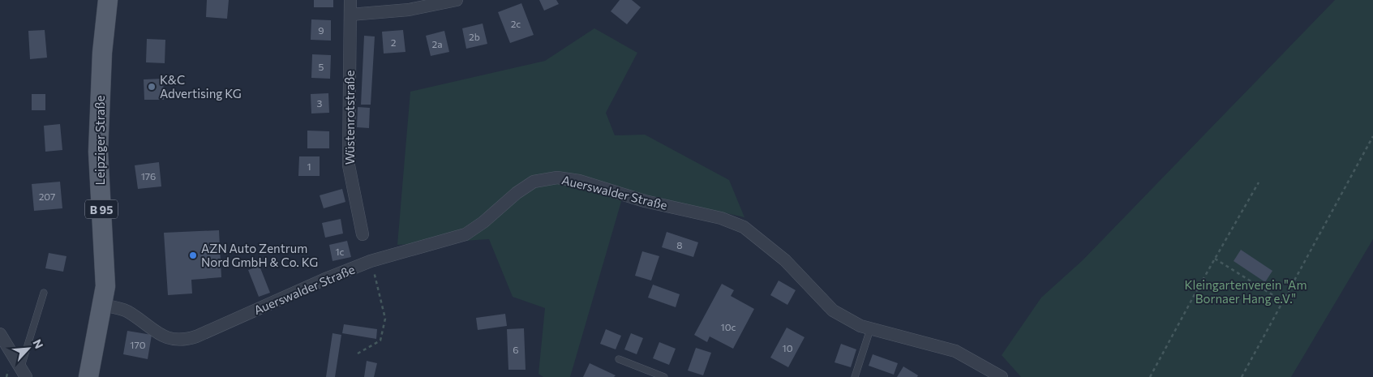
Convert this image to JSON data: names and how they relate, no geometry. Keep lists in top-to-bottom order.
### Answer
{
  "streets": {
    "main road": ["Leipziger Straße", "B 95"],
    "street": ["Wüstenrotstraße", "Auerswalder Straße"]
  },
  "crossings": [
    ["Leipziger Straße", "Auerswalder Straße"]
  ],
  "parks": ["Kleingartenverein \"Am Bornaer Hang e.V.\""],
  "places": ["K&C Advertising KG", "AZN Auto Zentrum Nord GmbH & Co. KG"],
  "house_numbers": [
    "2c",
    "9",
    "2b",
    "2",
    "2a",
    "5",
    "3",
    "1",
    "176",
    "207",
    "8",
    "1c",
    "10c",
    "170",
    "10",
    "6"
  ],
  "north": "top right"
}
